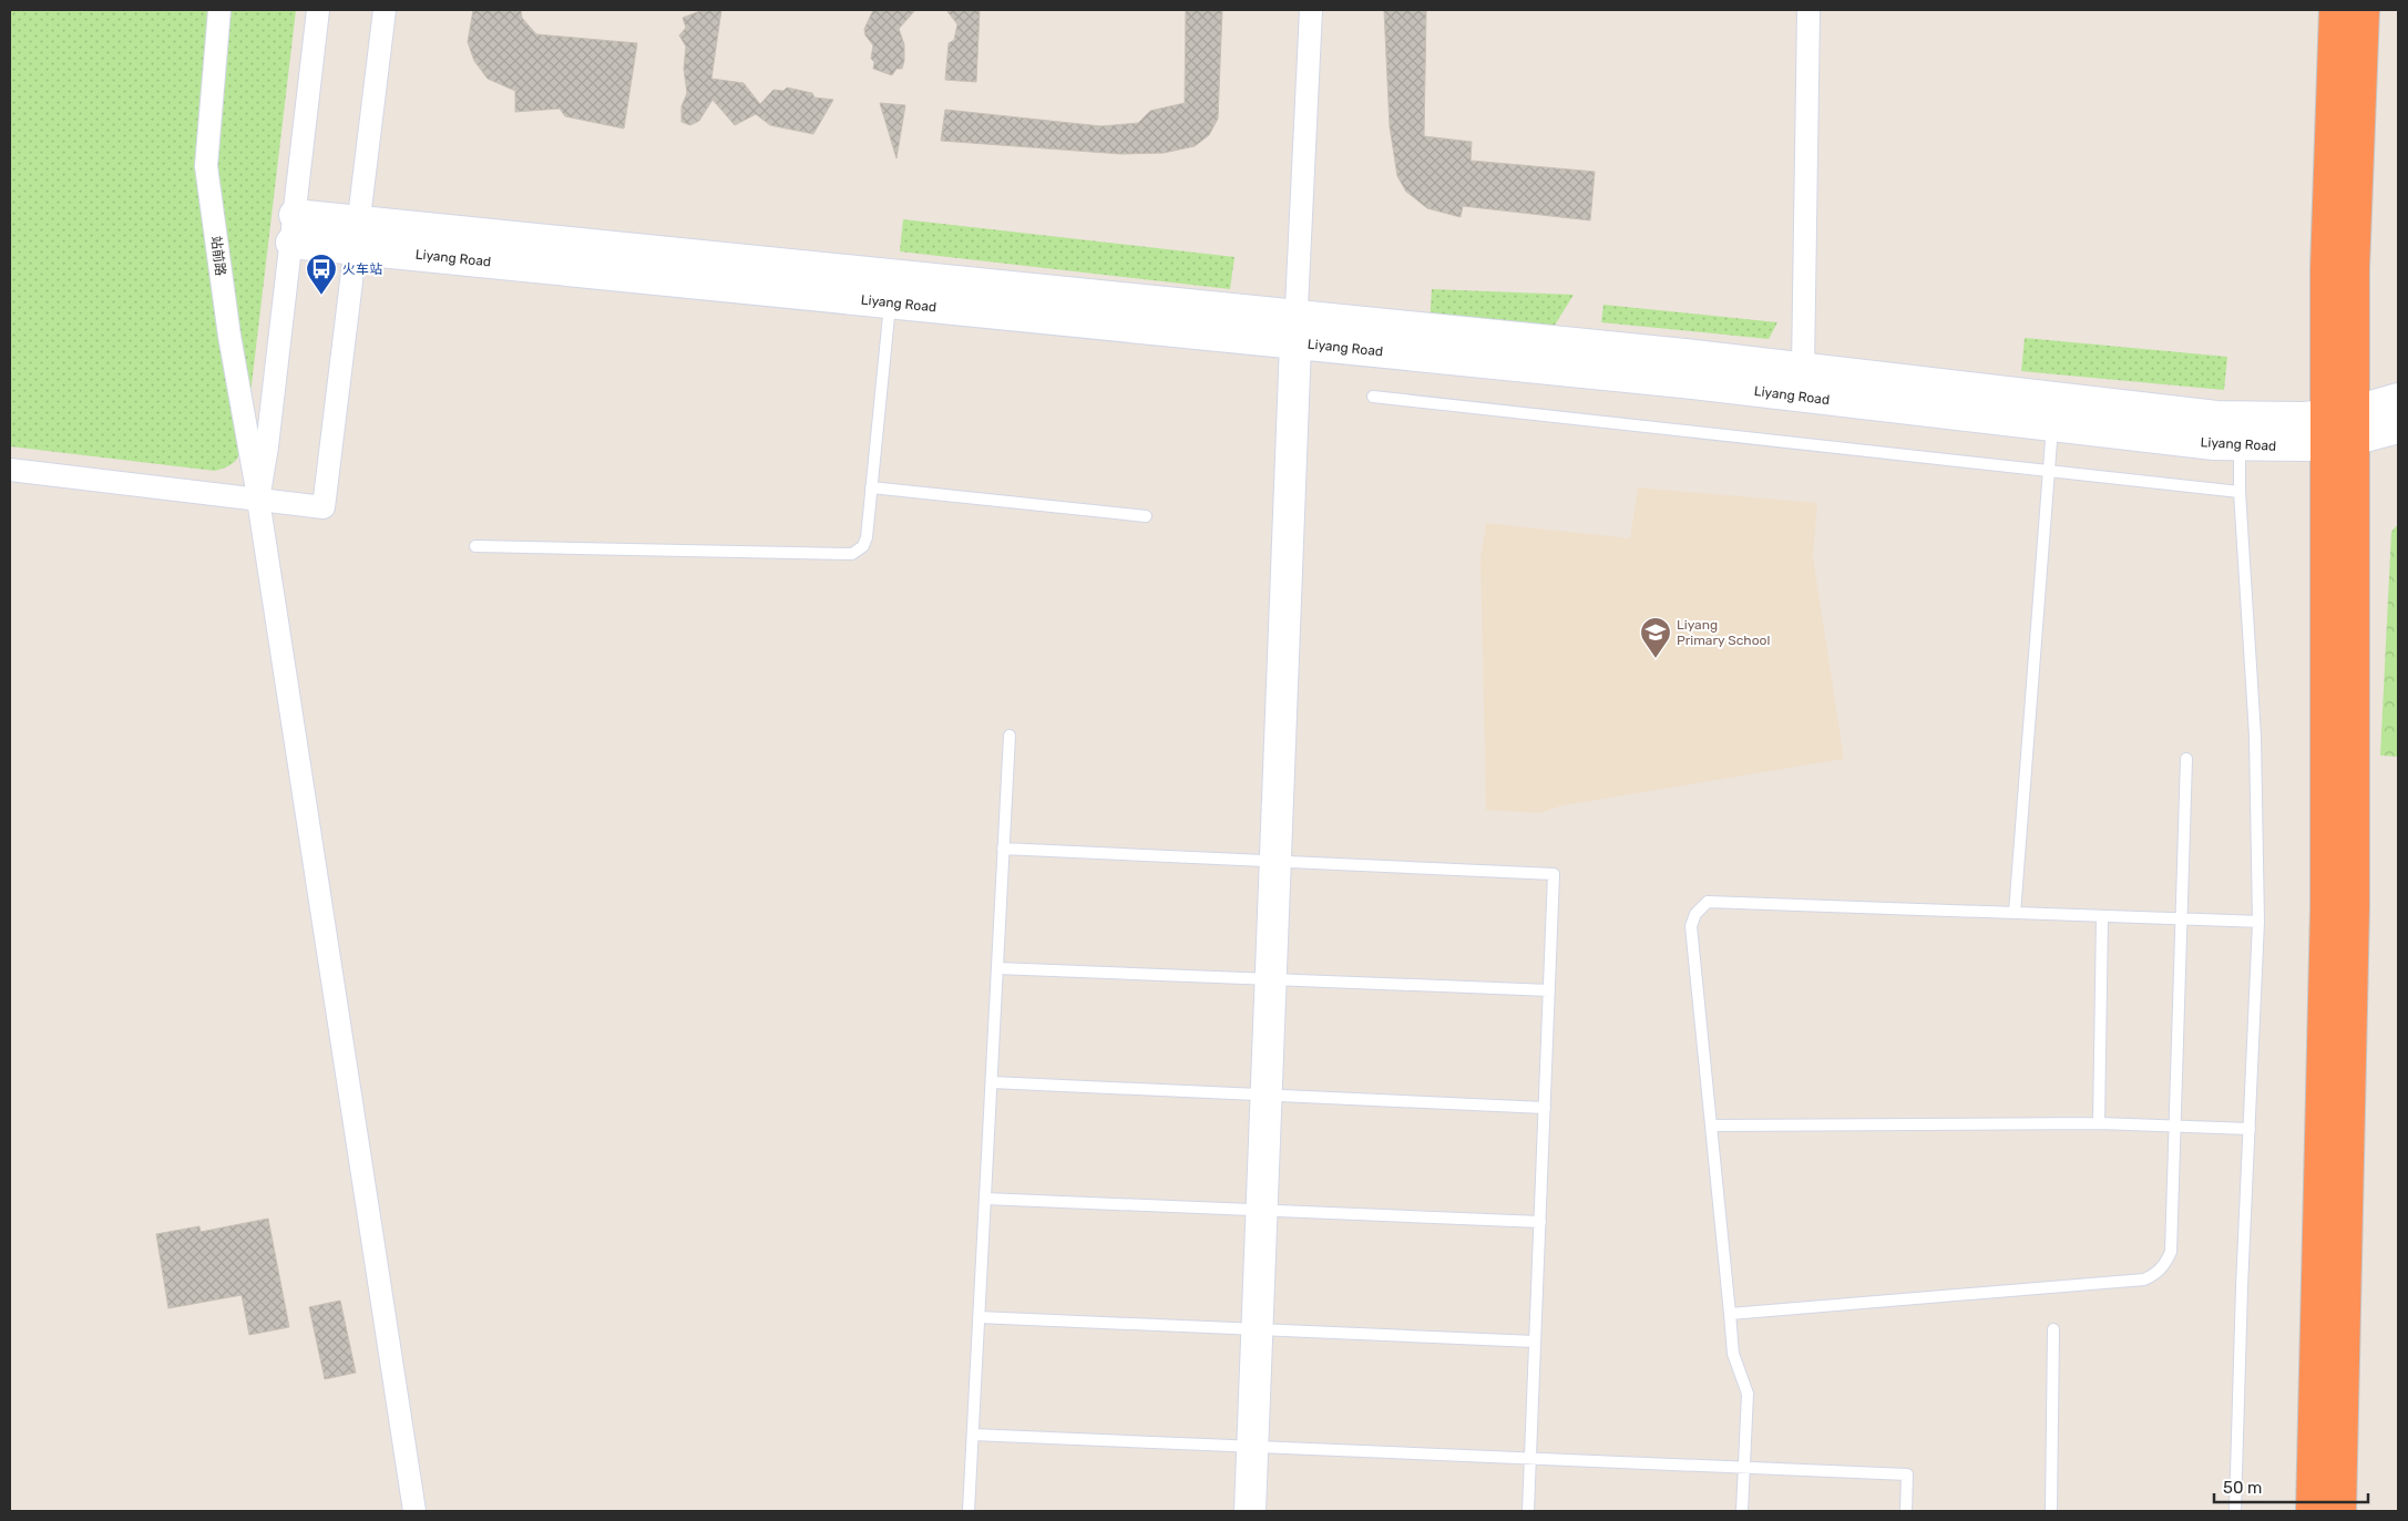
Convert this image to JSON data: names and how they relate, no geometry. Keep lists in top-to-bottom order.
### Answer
{
  "streets": {
    "main road": ["Liyang Road"],
    "street": ["站前路"]
  },
  "places": {
    "bus stop": ["火车站"],
    "school or university": ["Liyang Primary School"]
  },
  "scale_bar": "50 m"
}
